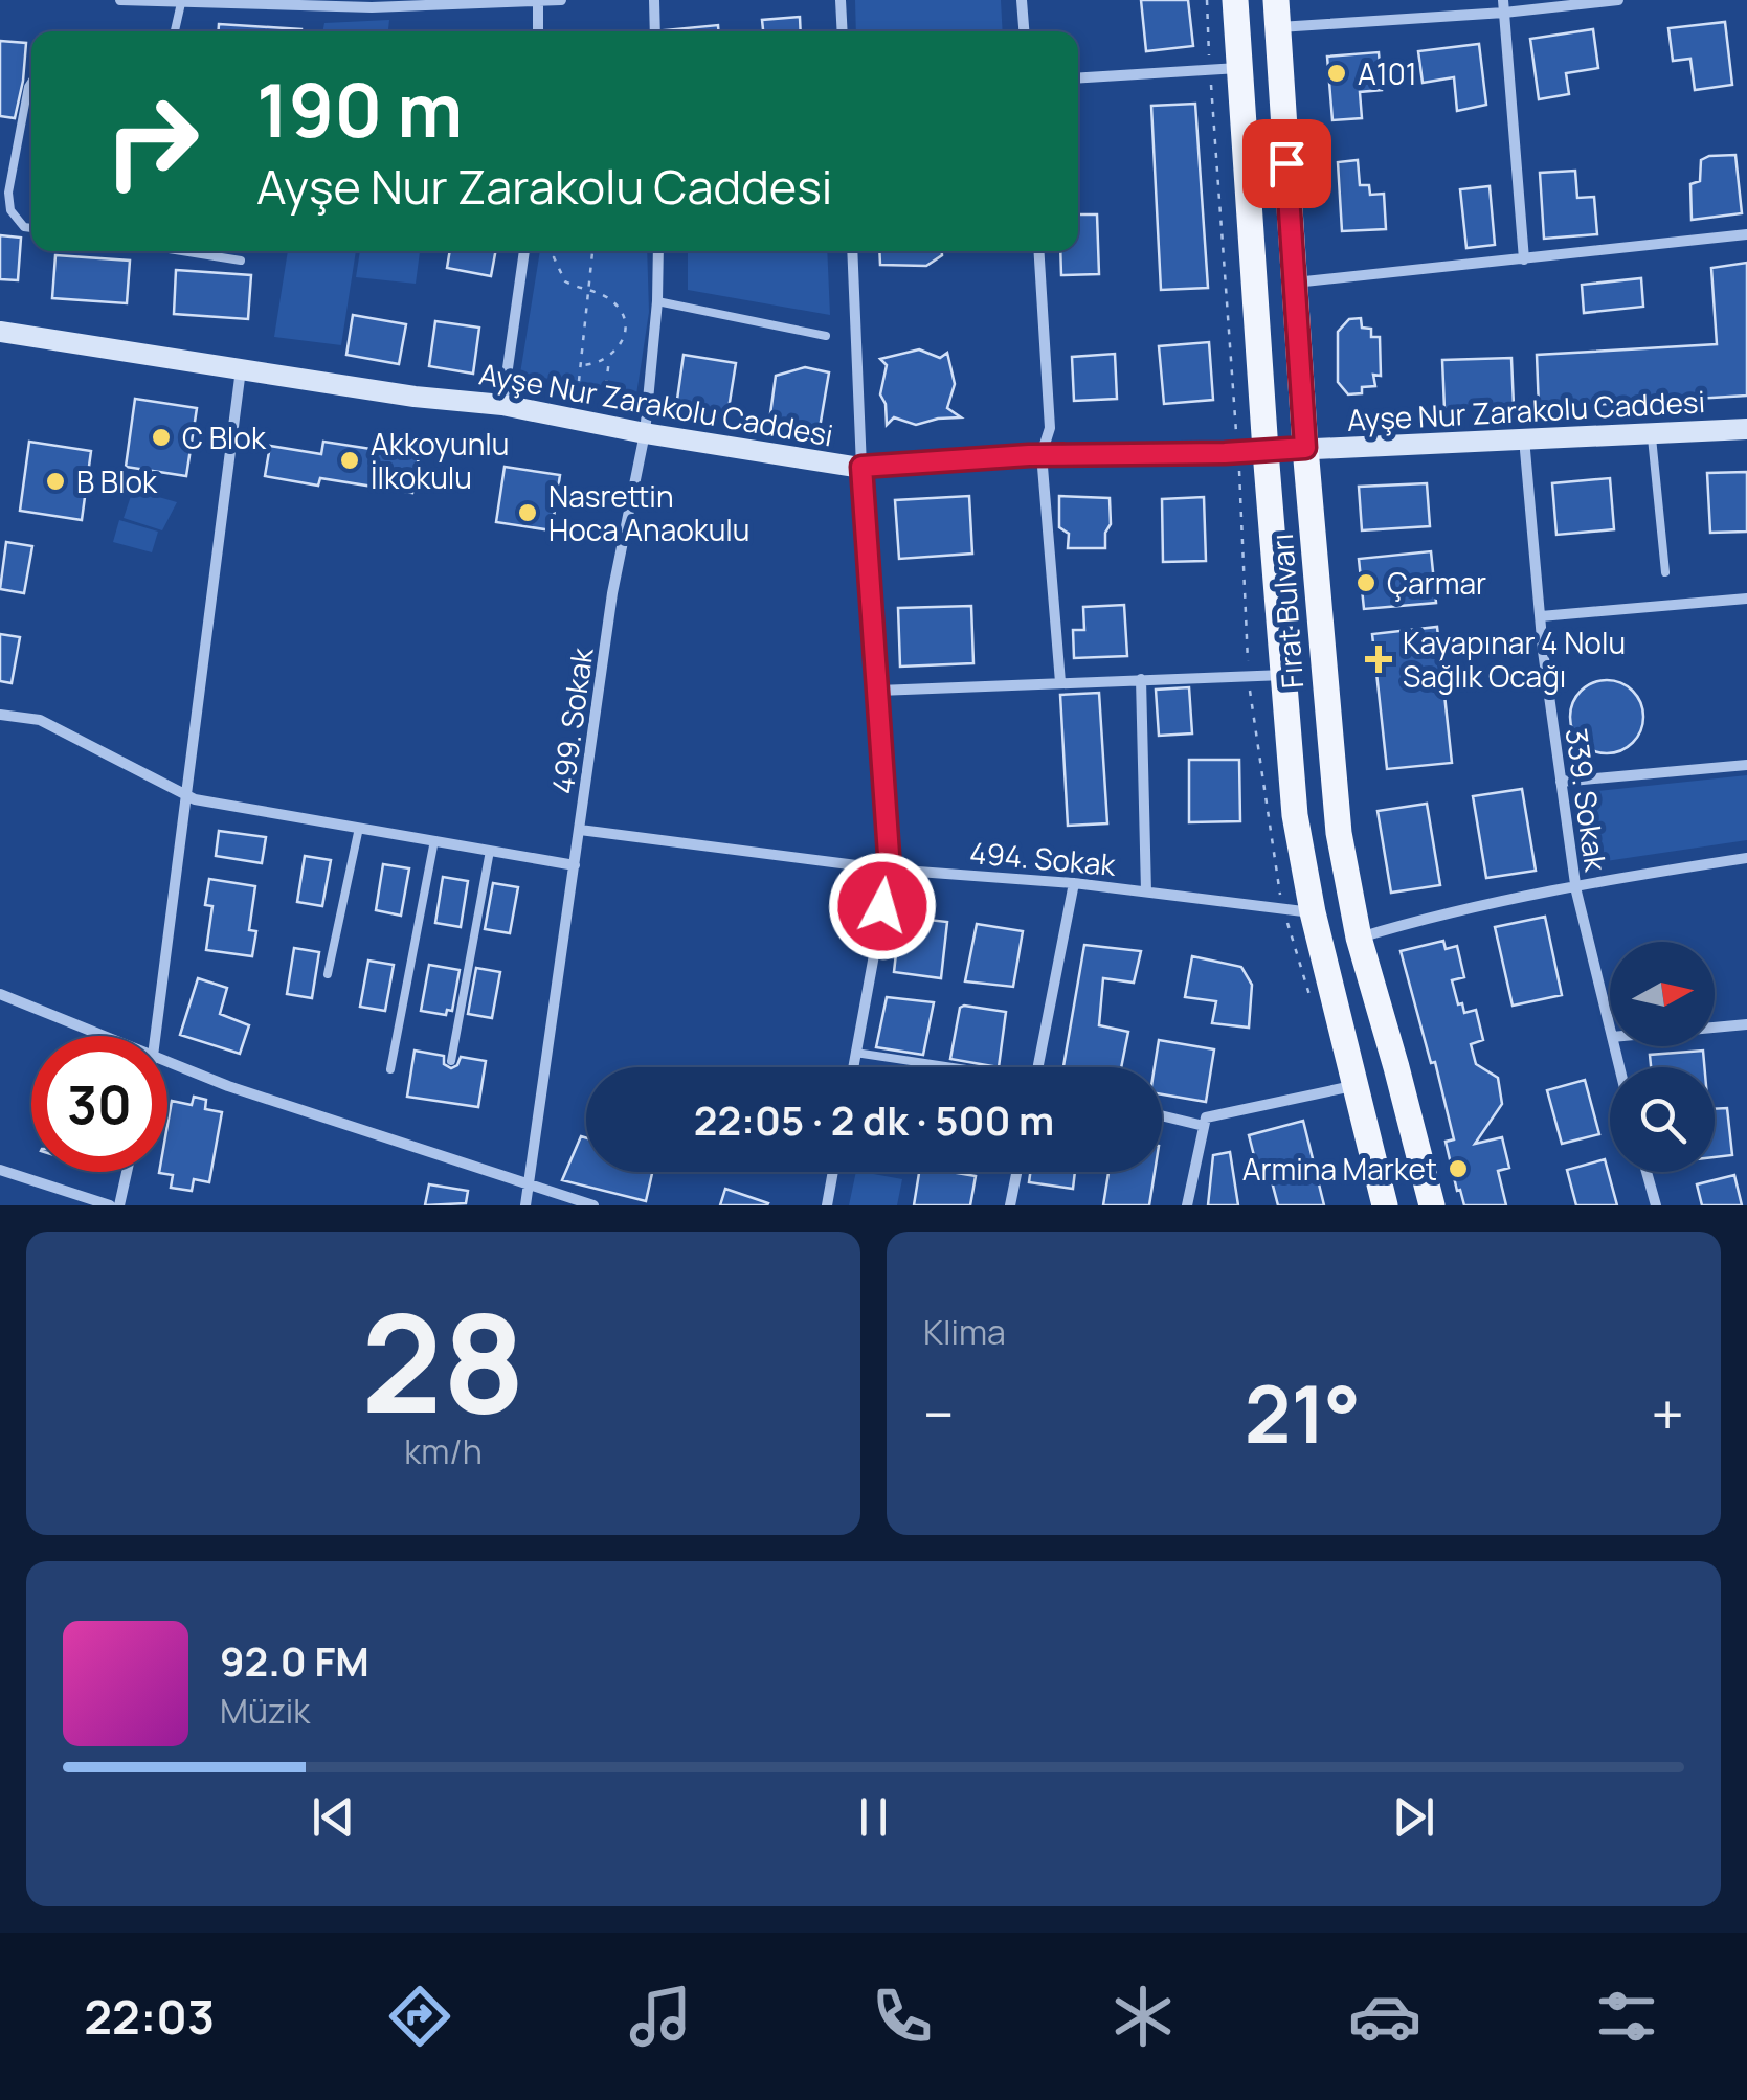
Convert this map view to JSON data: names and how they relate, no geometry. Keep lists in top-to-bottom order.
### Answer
{
  "streets": {
    "main road": ["Fırat Bulvarı"],
    "street": [
      "Ayşe Nur Zarakolu Caddesi",
      "499. Sokak",
      "339. Sokak",
      "494. Sokak"
    ]
  },
  "crossings": [
    ["Ayşe Nur Zarakolu Caddesi", "Fırat Bulvarı"],
    ["Ayşe Nur Zarakolu Caddesi", "499. Sokak"],
    ["Ayşe Nur Zarakolu Caddesi", "339. Sokak"],
    ["Fırat Bulvarı", "494. Sokak"],
    ["499. Sokak", "494. Sokak"]
  ],
  "places": {
    "other": [
      "A101",
      "C Blok",
      "Akkoyunlu İlkokulu",
      "B Blok",
      "Nasrettin Hoca Anaokulu",
      "Çarmar",
      "Armina Market"
    ],
    "health": ["Kayapınar 4 Nolu Sağlık Ocağı"]
  },
  "north": "right",
  "page": {
    "turn": ["190 m", "Ayşe Nur Zarakolu Caddesi"],
    "limit": "30",
    "trip": "22:05 · 2 dk · 500 m",
    "tile": [
      ["28", "km/h"],
      "Klima"
    ],
    "heat": ["−", "21°", "+"],
    "song": ["92.0 FM", "Müzik"],
    "tabs": "22:03"
  }
}
